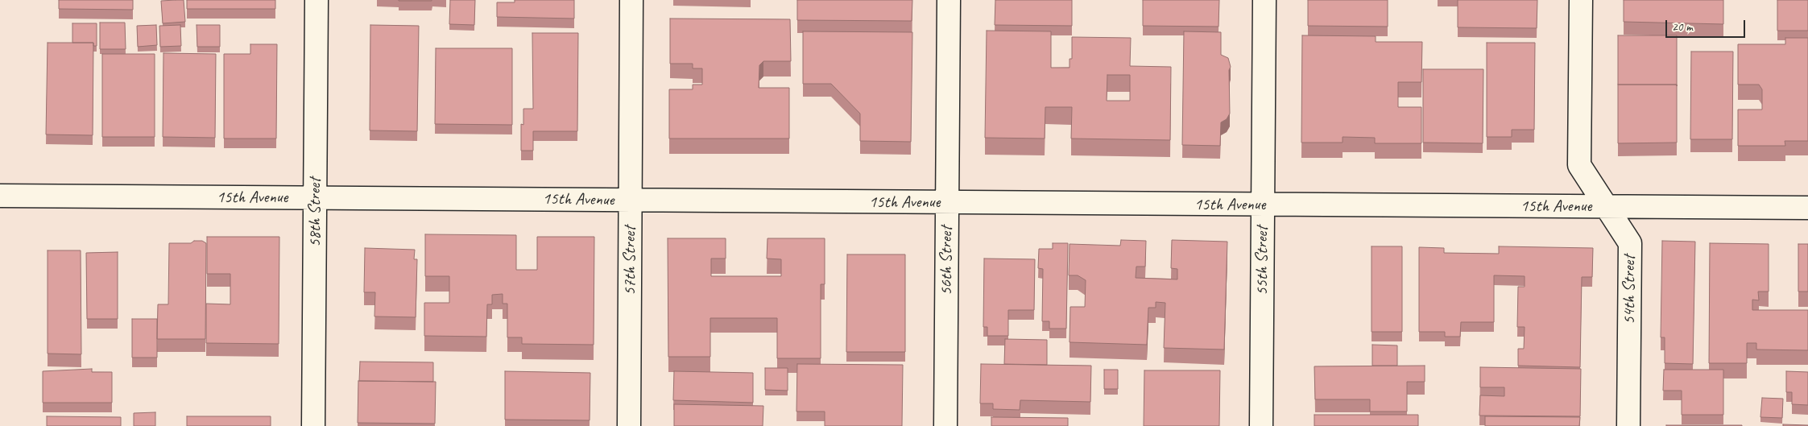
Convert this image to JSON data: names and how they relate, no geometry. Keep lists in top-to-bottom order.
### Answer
{
  "streets": {
    "street": [
      "15th Avenue",
      "58th Street",
      "57th Street",
      "56th Street",
      "55th Street",
      "54th Street"
    ]
  },
  "crossings": [
    ["15th Avenue", "58th Street"],
    ["15th Avenue", "57th Street"],
    ["15th Avenue", "56th Street"],
    ["15th Avenue", "55th Street"],
    ["15th Avenue", "54th Street"]
  ],
  "scale_bar": "20 m"
}
